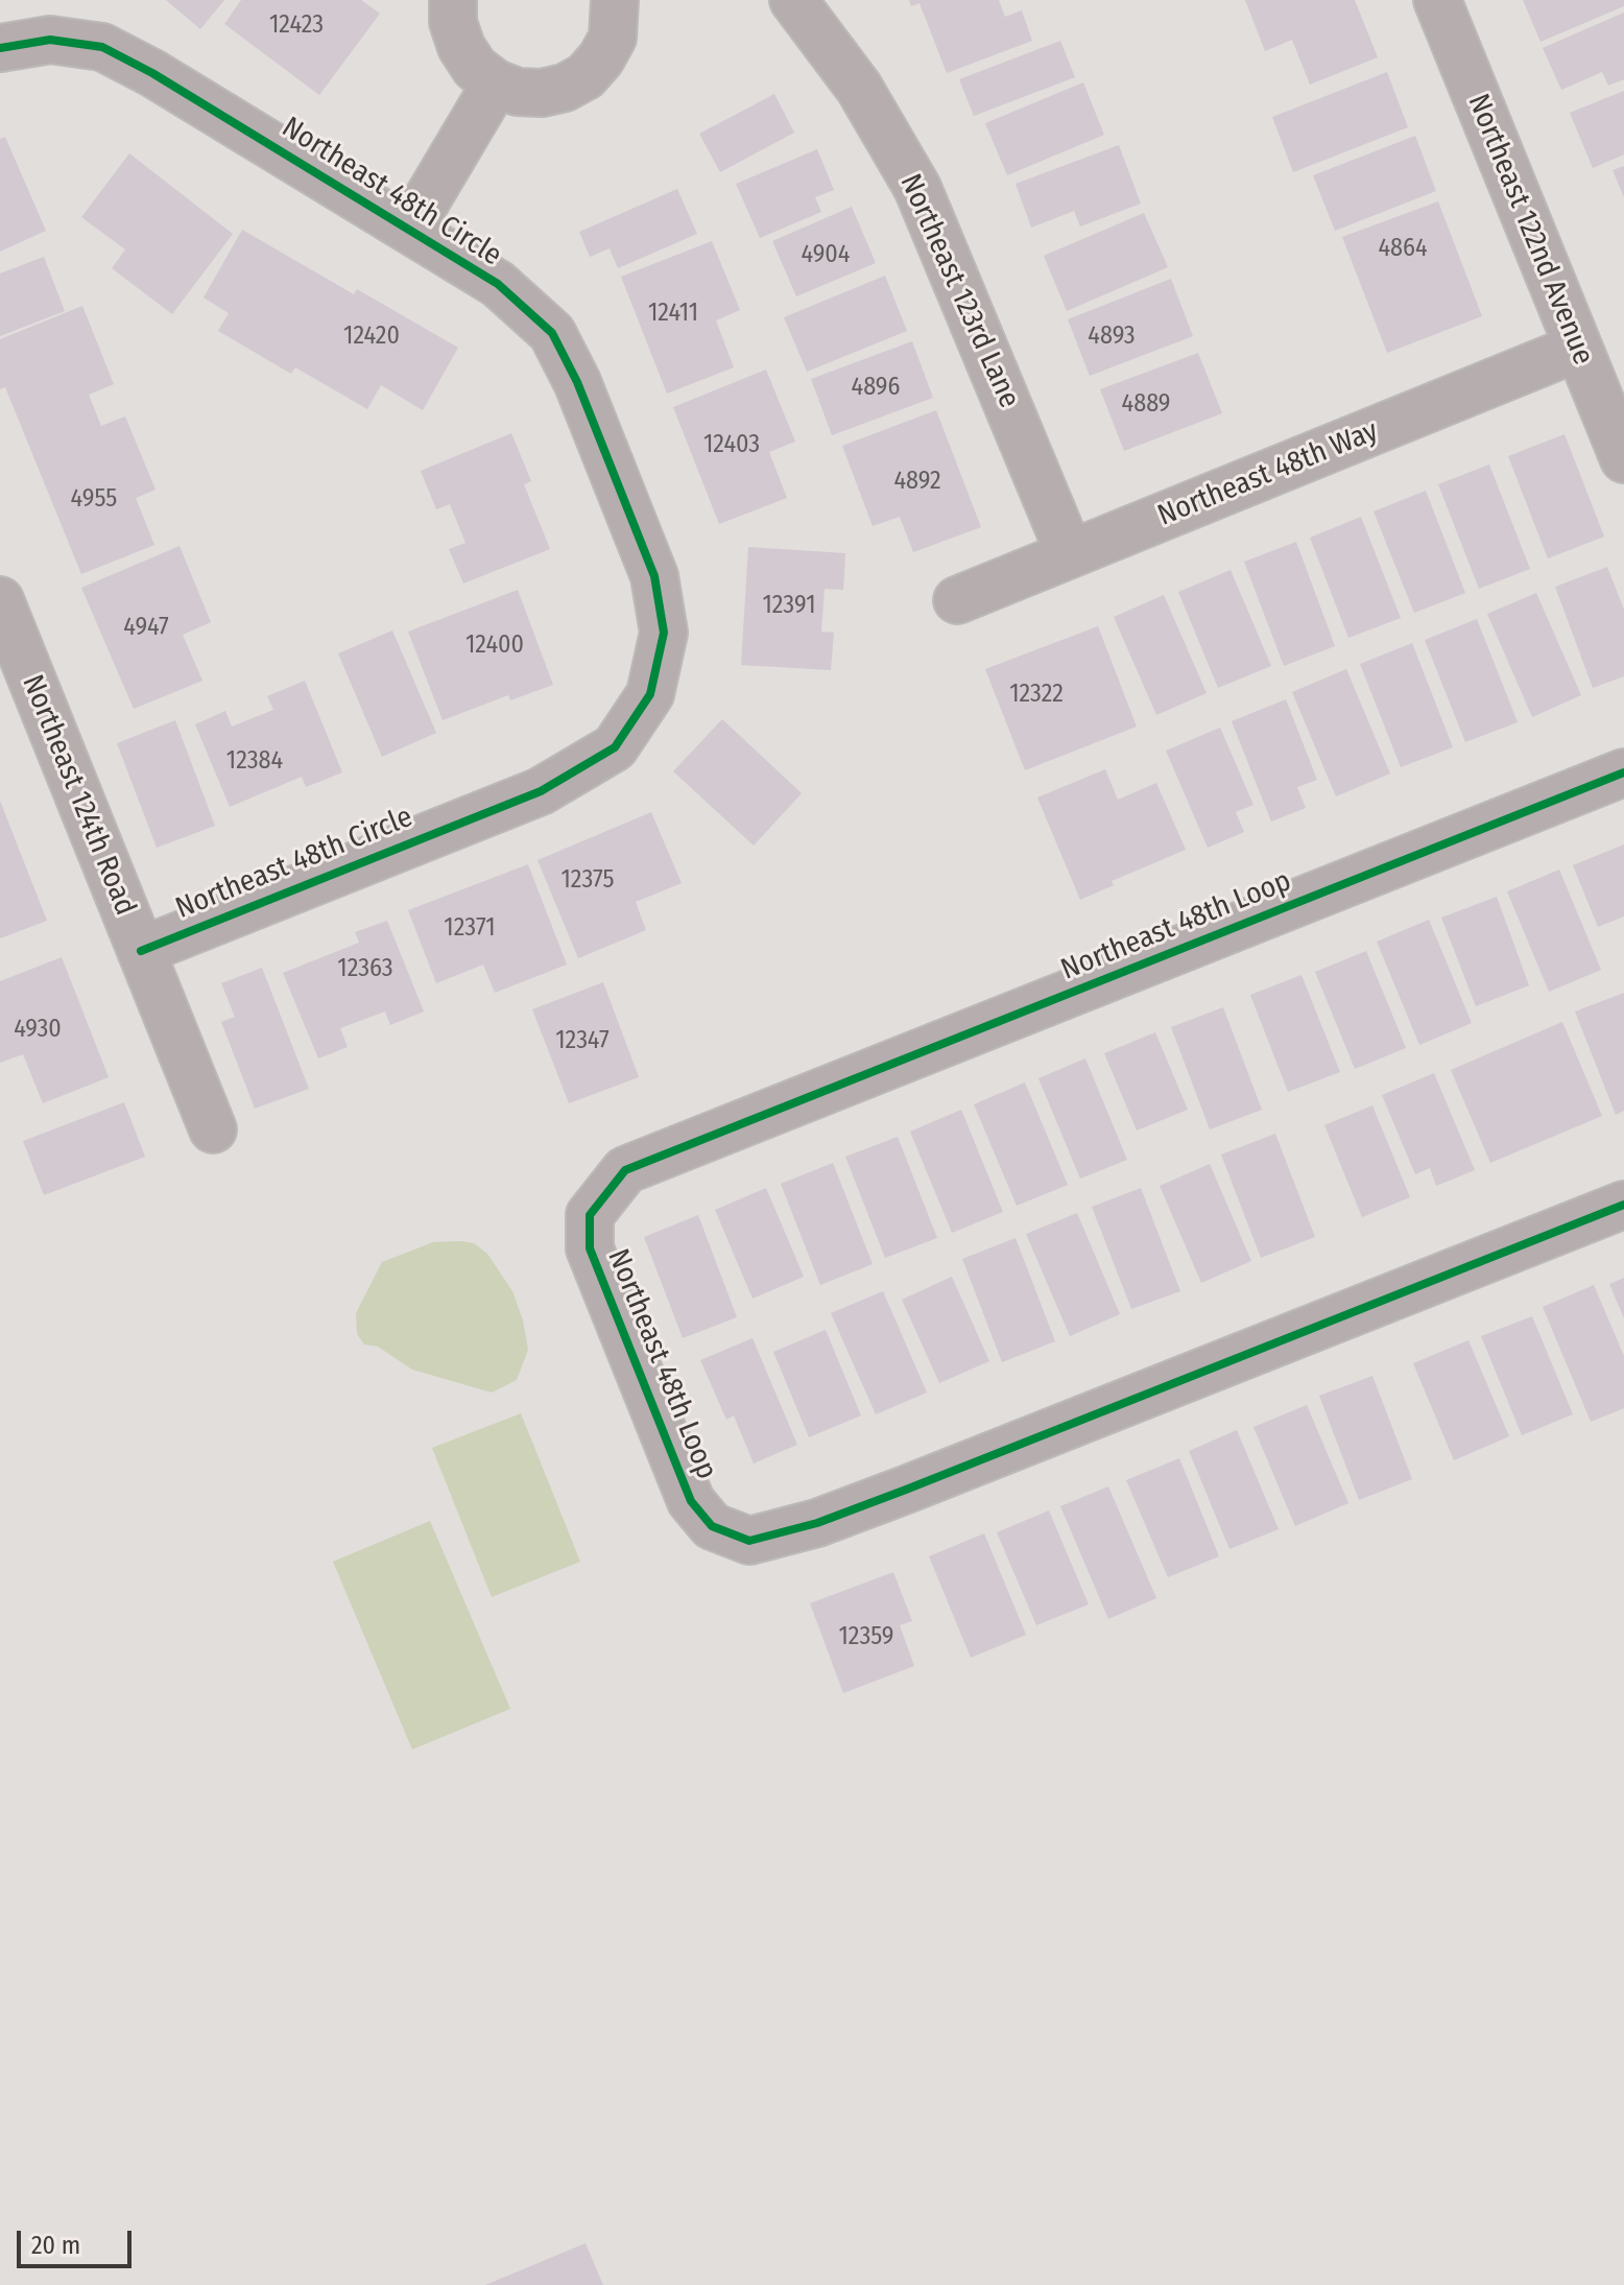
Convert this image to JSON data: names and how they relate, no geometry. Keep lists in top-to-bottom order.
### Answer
{
  "streets": {
    "street": [
      "Northeast 48th Circle",
      "Northeast 122nd Avenue",
      "Northeast 123rd Lane",
      "Northeast 48th Way",
      "Northeast 124th Road",
      "Northeast 48th Loop"
    ]
  },
  "crossings": [
    ["Northeast 48th Circle", "Northeast 124th Road"],
    ["Northeast 122nd Avenue", "Northeast 48th Way"],
    ["Northeast 123rd Lane", "Northeast 48th Way"]
  ],
  "house_numbers": [
    "12423",
    "4864",
    "4904",
    "12411",
    "12420",
    "4893",
    "4896",
    "4889",
    "12403",
    "4892",
    "4955",
    "12391",
    "4947",
    "12400",
    "12322",
    "12384",
    "12375",
    "12371",
    "12363",
    "4930",
    "12347",
    "12359"
  ],
  "scale_bar": "20 m"
}
